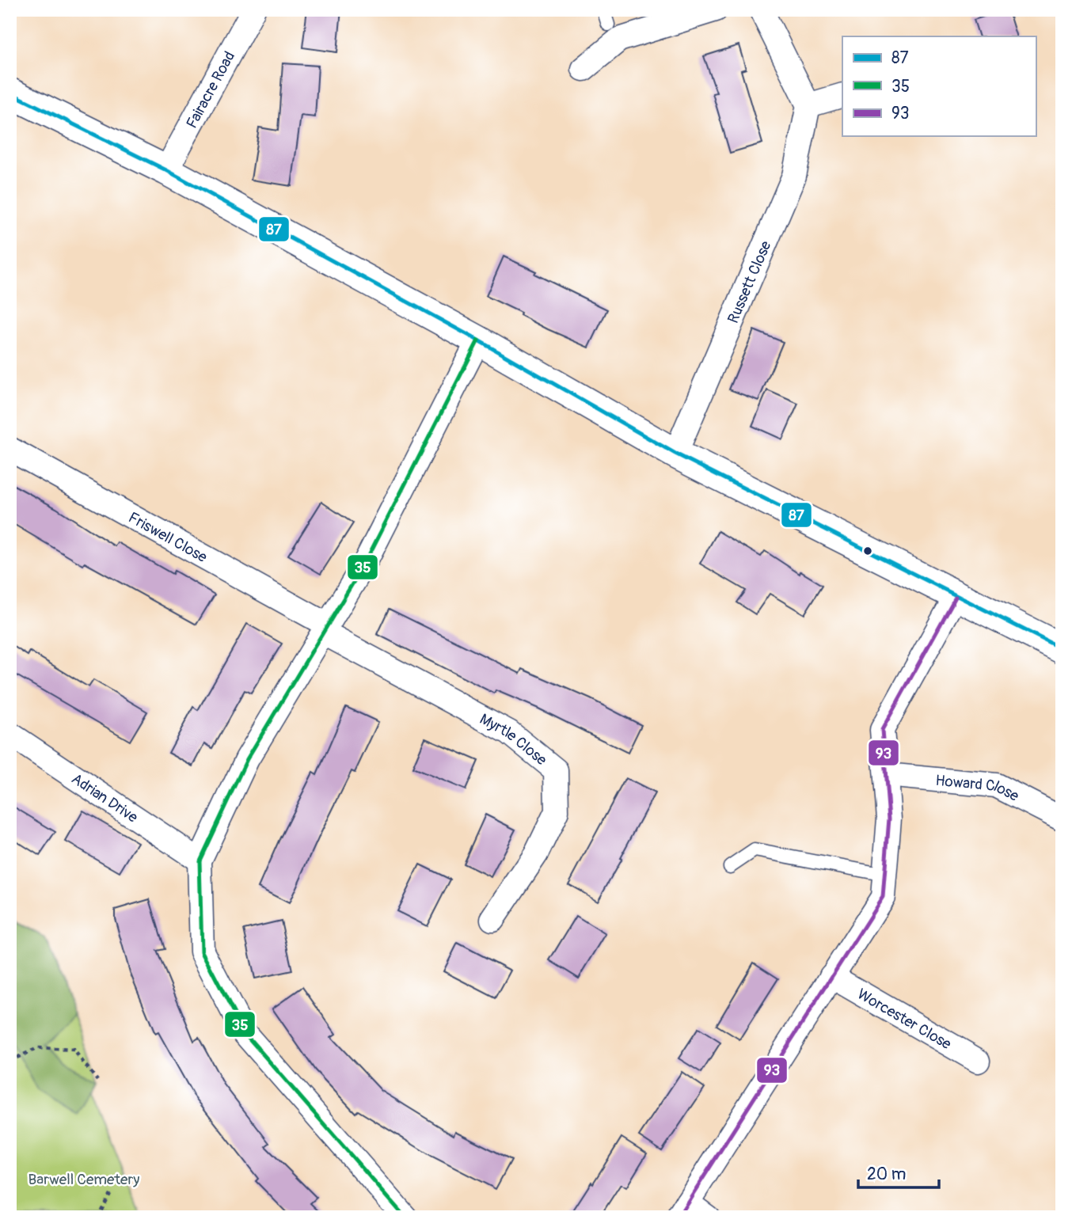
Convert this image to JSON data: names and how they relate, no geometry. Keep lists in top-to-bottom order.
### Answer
{
  "streets": {
    "street": [
      "Fairacre Road",
      "Russett Close",
      "Friswell Close",
      "Myrtle Close",
      "Howard Close",
      "Adrian Drive",
      "Worcester Close"
    ]
  },
  "crossings": [
    ["Friswell Close", "Myrtle Close"]
  ],
  "parks": ["Barwell Cemetery"],
  "lines": ["transit line 87", "transit line 35", "transit line 93"],
  "legend": ["87", "35", "93"],
  "scale_bar": "20 m"
}
